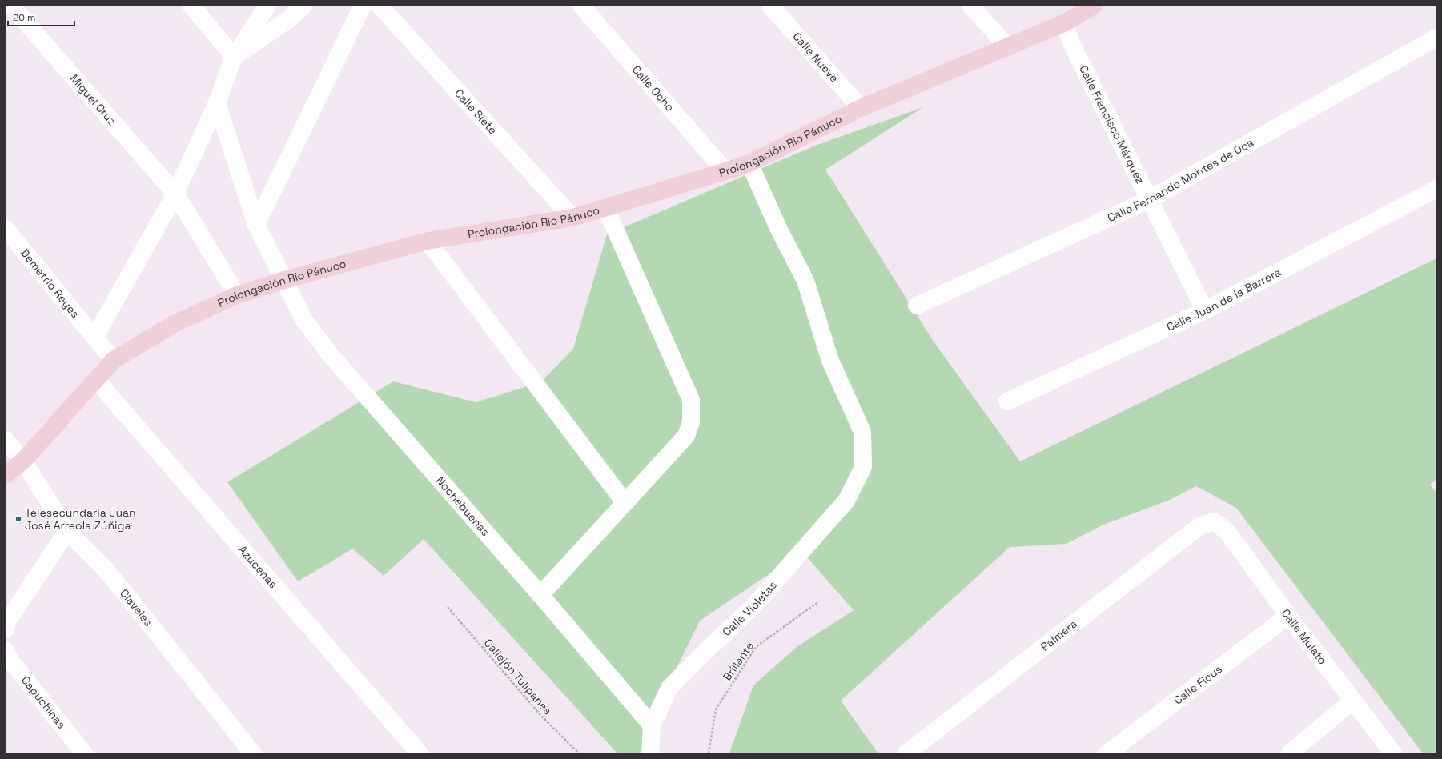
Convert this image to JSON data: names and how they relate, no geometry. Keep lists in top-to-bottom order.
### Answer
{
  "streets": {
    "street": [
      "Calle Nueve",
      "Calle Ocho",
      "Miguel Cruz",
      "Calle Siete",
      "Calle Francisco Márquez",
      "Prolongación Río Pánuco",
      "Calle Fernando Montes de Oca",
      "Demetrio Reyes",
      "Calle Juan de la Barrera",
      "Nochebuenas",
      "Azucenas",
      "Claveles",
      "Calle Violetas",
      "Palmera",
      "Calle Mulato",
      "Calle Ficus",
      "Capuchinas"
    ],
    "path": ["Brillante", "Callejón Tulipanes"]
  },
  "crossings": [
    ["Calle Nueve", "Prolongación Río Pánuco"],
    ["Calle Ocho", "Prolongación Río Pánuco"],
    ["Miguel Cruz", "Prolongación Río Pánuco"],
    ["Calle Siete", "Prolongación Río Pánuco"],
    ["Calle Francisco Márquez", "Prolongación Río Pánuco"],
    ["Calle Francisco Márquez", "Calle Fernando Montes de Oca"],
    ["Calle Francisco Márquez", "Calle Juan de la Barrera"],
    ["Prolongación Río Pánuco", "Demetrio Reyes"],
    ["Prolongación Río Pánuco", "Nochebuenas"],
    ["Prolongación Río Pánuco", "Azucenas"],
    ["Prolongación Río Pánuco", "Claveles"],
    ["Prolongación Río Pánuco", "Calle Violetas"],
    ["Nochebuenas", "Calle Violetas"],
    ["Palmera", "Calle Mulato"],
    ["Calle Mulato", "Calle Ficus"]
  ],
  "places": ["Telesecundaria Juan José Arreola Zúñiga"],
  "scale_bar": "20 m"
}
